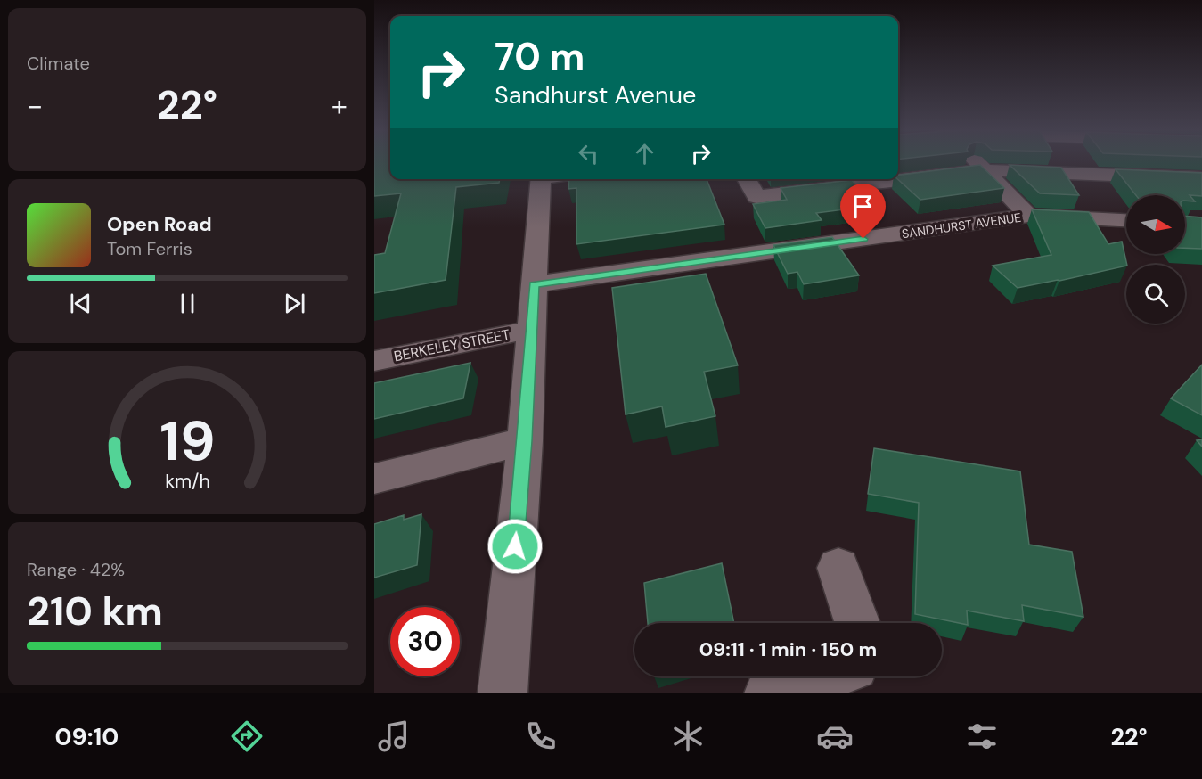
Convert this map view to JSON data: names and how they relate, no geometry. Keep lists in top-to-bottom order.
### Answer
{
  "streets": {
    "street": ["SANDHURST AVENUE", "BERKELEY STREET"]
  },
  "north": "right",
  "page": {
    "tile": [
      "Climate",
      ["Range · 42%", "210 km"]
    ],
    "turn": ["70 m", "Sandhurst Avenue"],
    "heat": ["−", "22°", "+"],
    "song": ["Open Road", "Tom Ferris"],
    "limit": "30",
    "trip": "09:11 · 1 min · 150 m",
    "tabs": ["09:10", "22°"],
    "gauge": ["19", "km/h"]
  }
}
